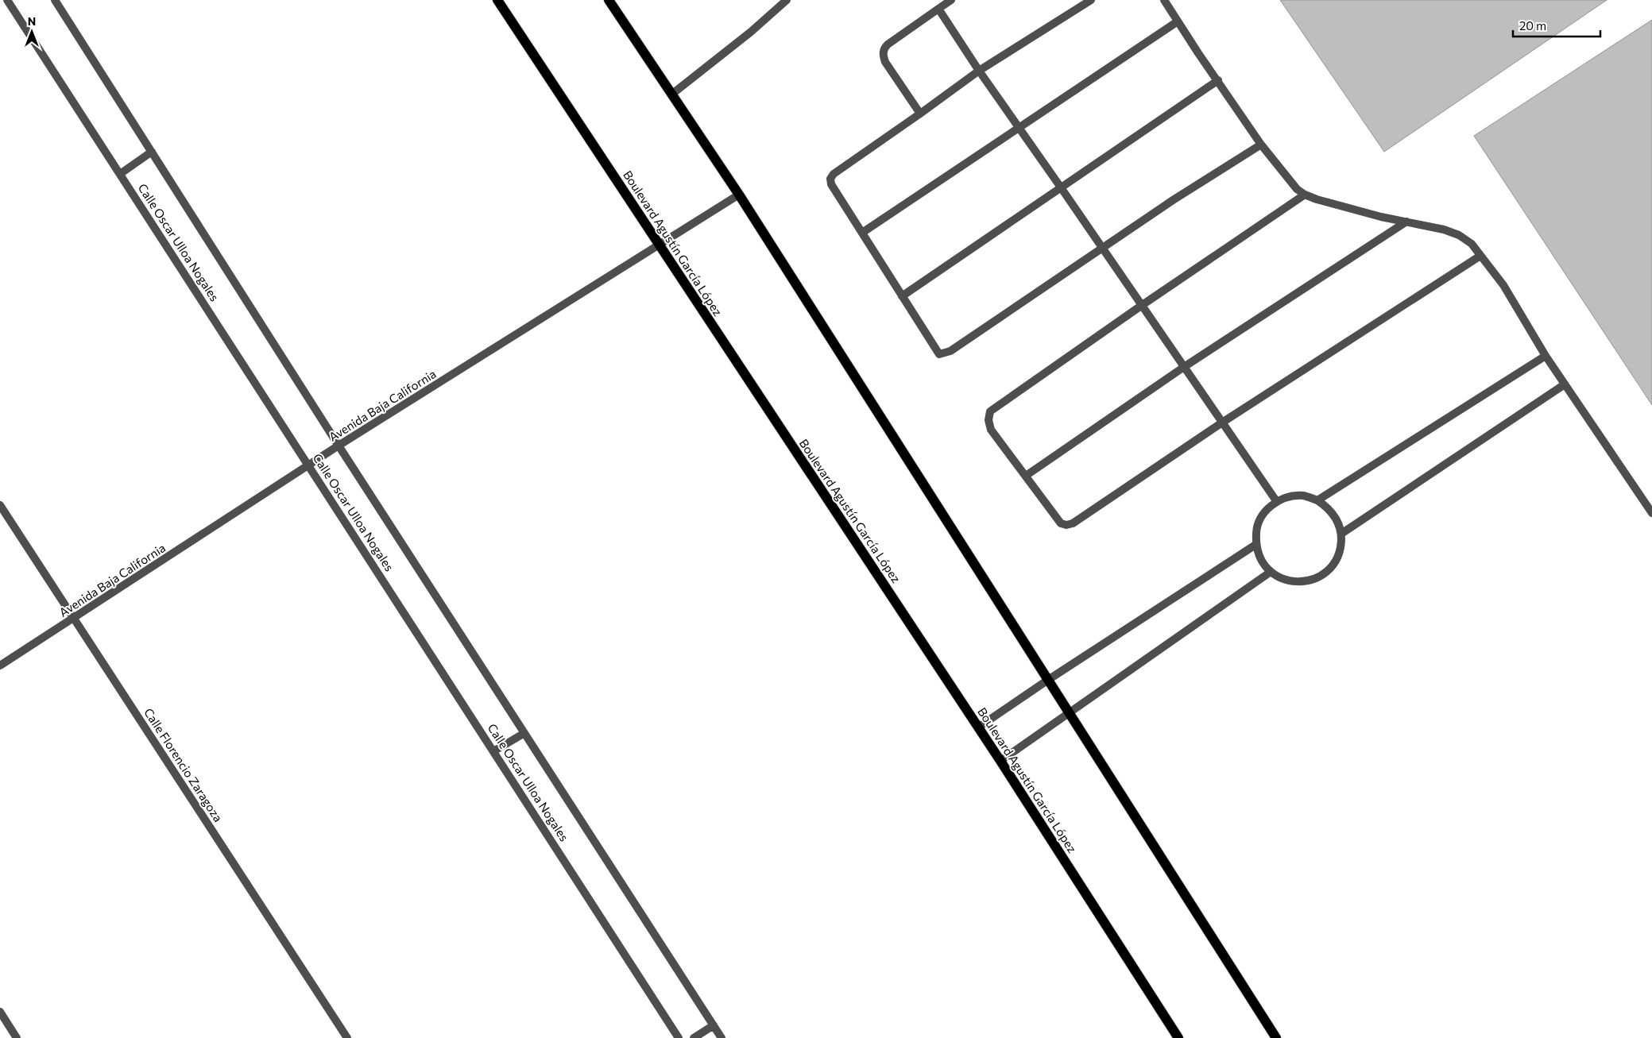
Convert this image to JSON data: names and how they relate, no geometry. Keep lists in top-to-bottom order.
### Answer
{
  "streets": {
    "main road": ["Boulevard Agustín García López"],
    "street": ["Calle Oscar Ulloa Nogales", "Avenida Baja California", "Calle Florencio Zaragoza"]
  },
  "crossings": [
    ["Calle Oscar Ulloa Nogales", "Avenida Baja California"],
    ["Boulevard Agustín García López", "Avenida Baja California"],
    ["Avenida Baja California", "Calle Florencio Zaragoza"]
  ],
  "scale_bar": "20 m",
  "north": "top"
}
